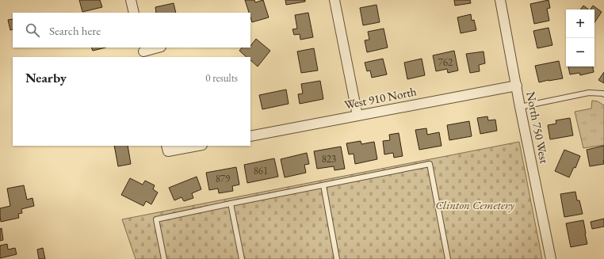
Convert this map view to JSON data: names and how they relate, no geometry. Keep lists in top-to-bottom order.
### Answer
{
  "streets": {
    "street": ["West 910 North", "North 750 West"]
  },
  "crossings": [
    ["West 910 North", "North 750 West"]
  ],
  "parks": ["Clinton Cemetery"],
  "house_numbers": [
    "762",
    "823",
    "861",
    "879"
  ],
  "page": {
    "map_buttons": ["+", "−"],
    "search": "Search here",
    "heading": ["Nearby", "0 results"]
  }
}
